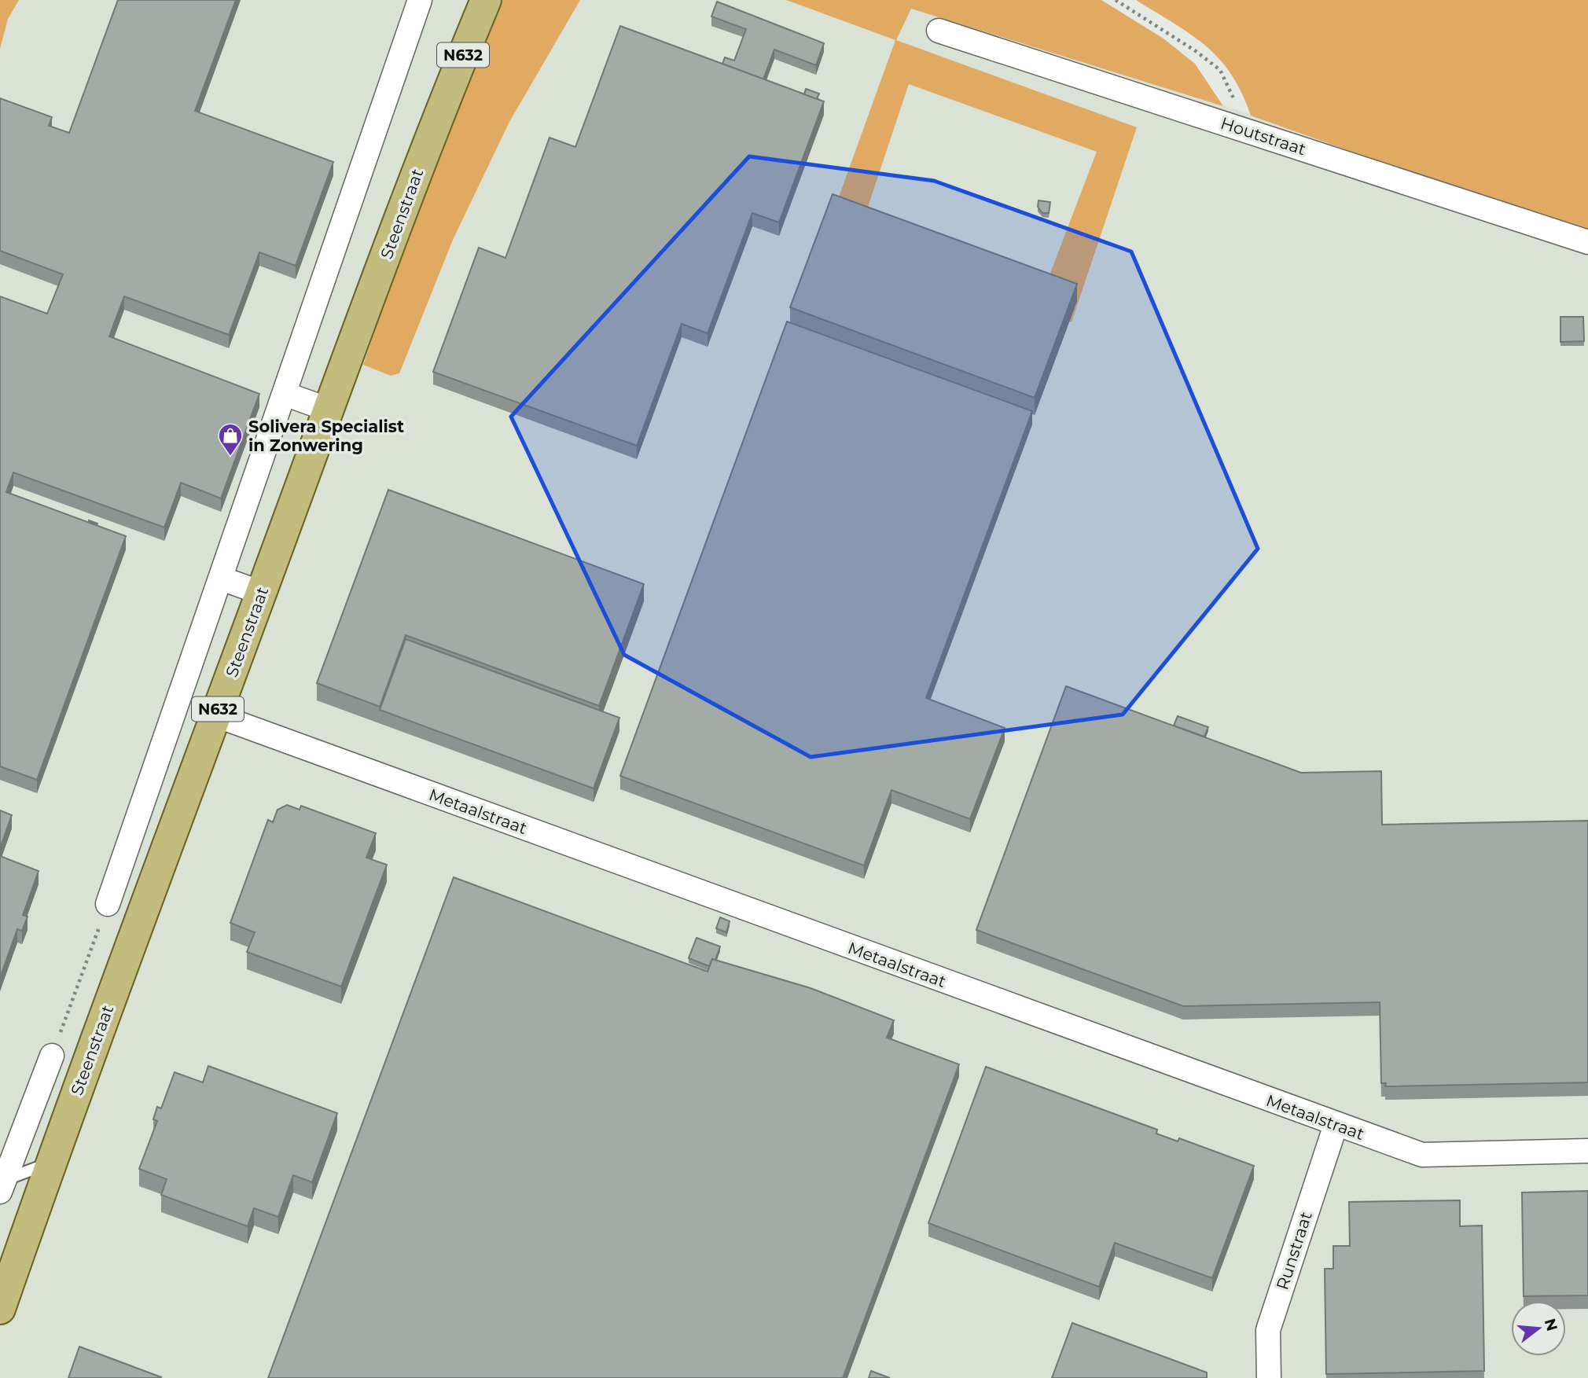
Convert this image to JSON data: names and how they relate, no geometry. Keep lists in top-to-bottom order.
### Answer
{
  "streets": {
    "main road": ["N632", "Steenstraat"],
    "street": ["Houtstraat", "Metaalstraat", "Runstraat"]
  },
  "crossings": [
    ["Steenstraat", "Metaalstraat"],
    ["Metaalstraat", "Runstraat"]
  ],
  "places": {
    "shop": ["Solivera Specialist in Zonwering"]
  },
  "north": "right"
}
